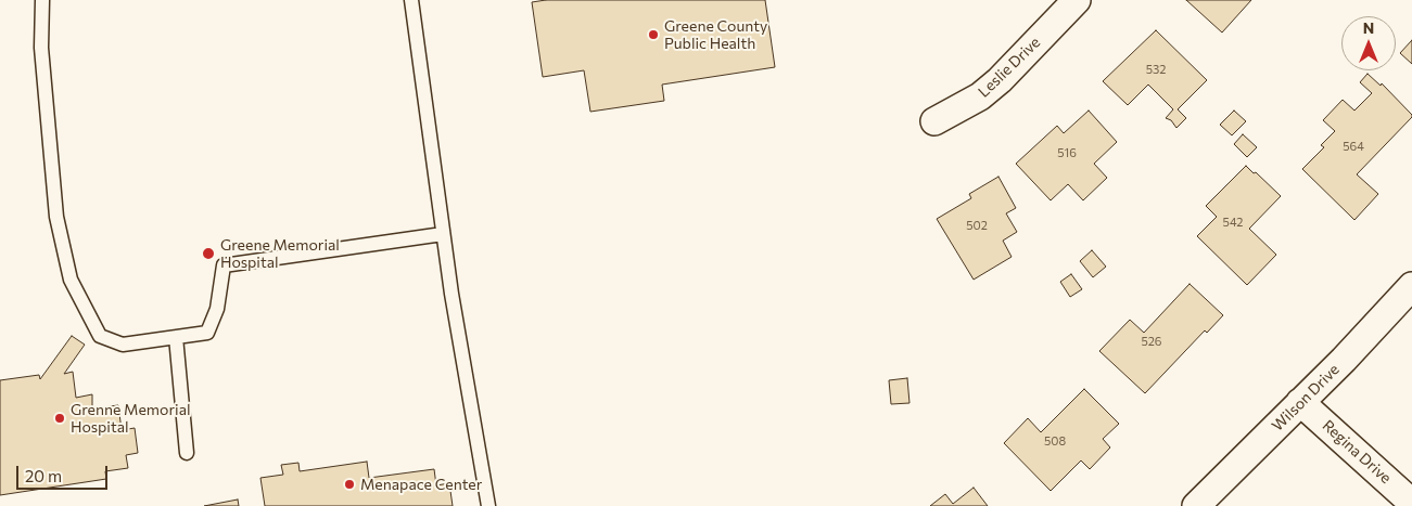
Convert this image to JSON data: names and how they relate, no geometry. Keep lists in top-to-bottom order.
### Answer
{
  "streets": {
    "street": ["Leslie Drive", "Wilson Drive", "Regina Drive"]
  },
  "crossings": [
    ["Wilson Drive", "Regina Drive"]
  ],
  "places": [
    "Greene County Public Health",
    "Greene Memorial Hospital",
    "Grenne Memorial Hospital",
    "Menapace Center"
  ],
  "house_numbers": [
    "532",
    "564",
    "516",
    "542",
    "502",
    "526",
    "508"
  ],
  "scale_bar": "20 m",
  "north": "top"
}
